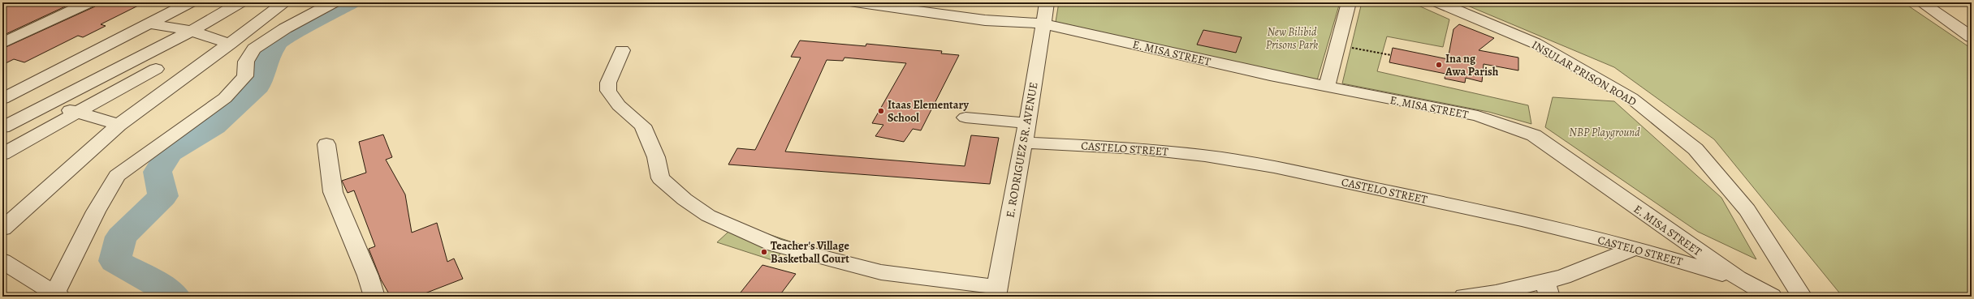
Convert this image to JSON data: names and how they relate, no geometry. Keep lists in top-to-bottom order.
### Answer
{
  "streets": {
    "street": [
      "E. MISA STREET",
      "INSULAR PRISON ROAD",
      "CASTELO STREET",
      "E. RODRIGUEZ SR. AVENUE"
    ]
  },
  "crossings": [
    ["E. MISA STREET", "CASTELO STREET"],
    ["E. MISA STREET", "E. RODRIGUEZ SR. AVENUE"],
    ["CASTELO STREET", "E. RODRIGUEZ SR. AVENUE"]
  ],
  "parks": ["New Bilibid Prisons Park", "NBP Playground"],
  "places": ["Ina ng Awa Parish", "Itaas Elementary School", "Teacher's Village Basketball Court"]
}
